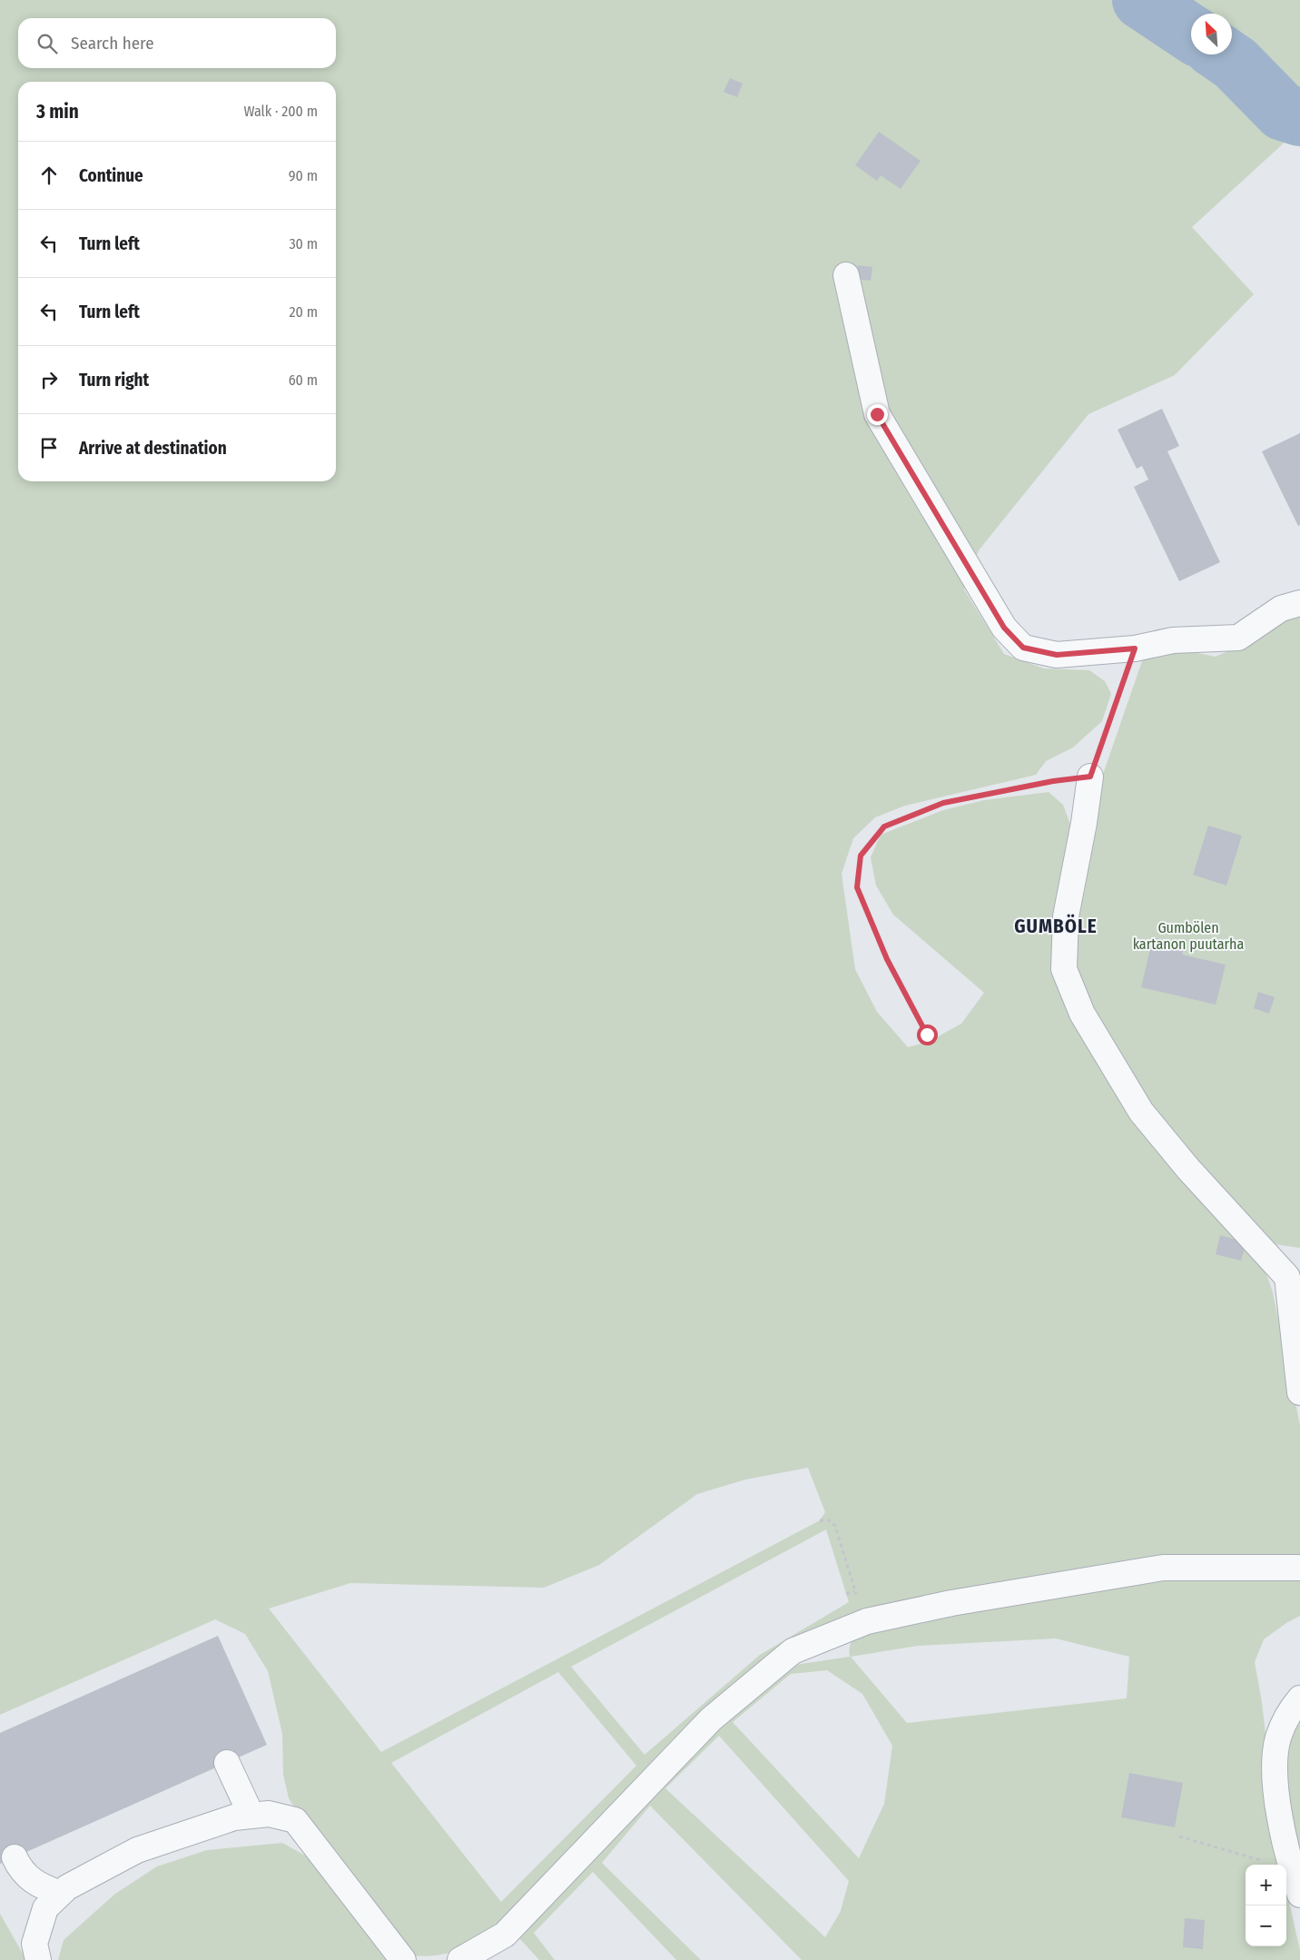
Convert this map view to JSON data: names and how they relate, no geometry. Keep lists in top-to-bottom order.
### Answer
{
  "districts": ["GUMBÖLE"],
  "parks": ["Gumbölen kartanon puutarha"],
  "north": "top left",
  "page": {
    "search": "Search here",
    "heading": ["3 min", "Walk · 200 m"],
    "list": [
      ["Continue", "90 m"],
      ["Turn left", "30 m"],
      ["Turn left", "20 m"],
      ["Turn right", "60 m"],
      "Arrive at destination"
    ],
    "map_buttons": ["+", "−"]
  }
}
